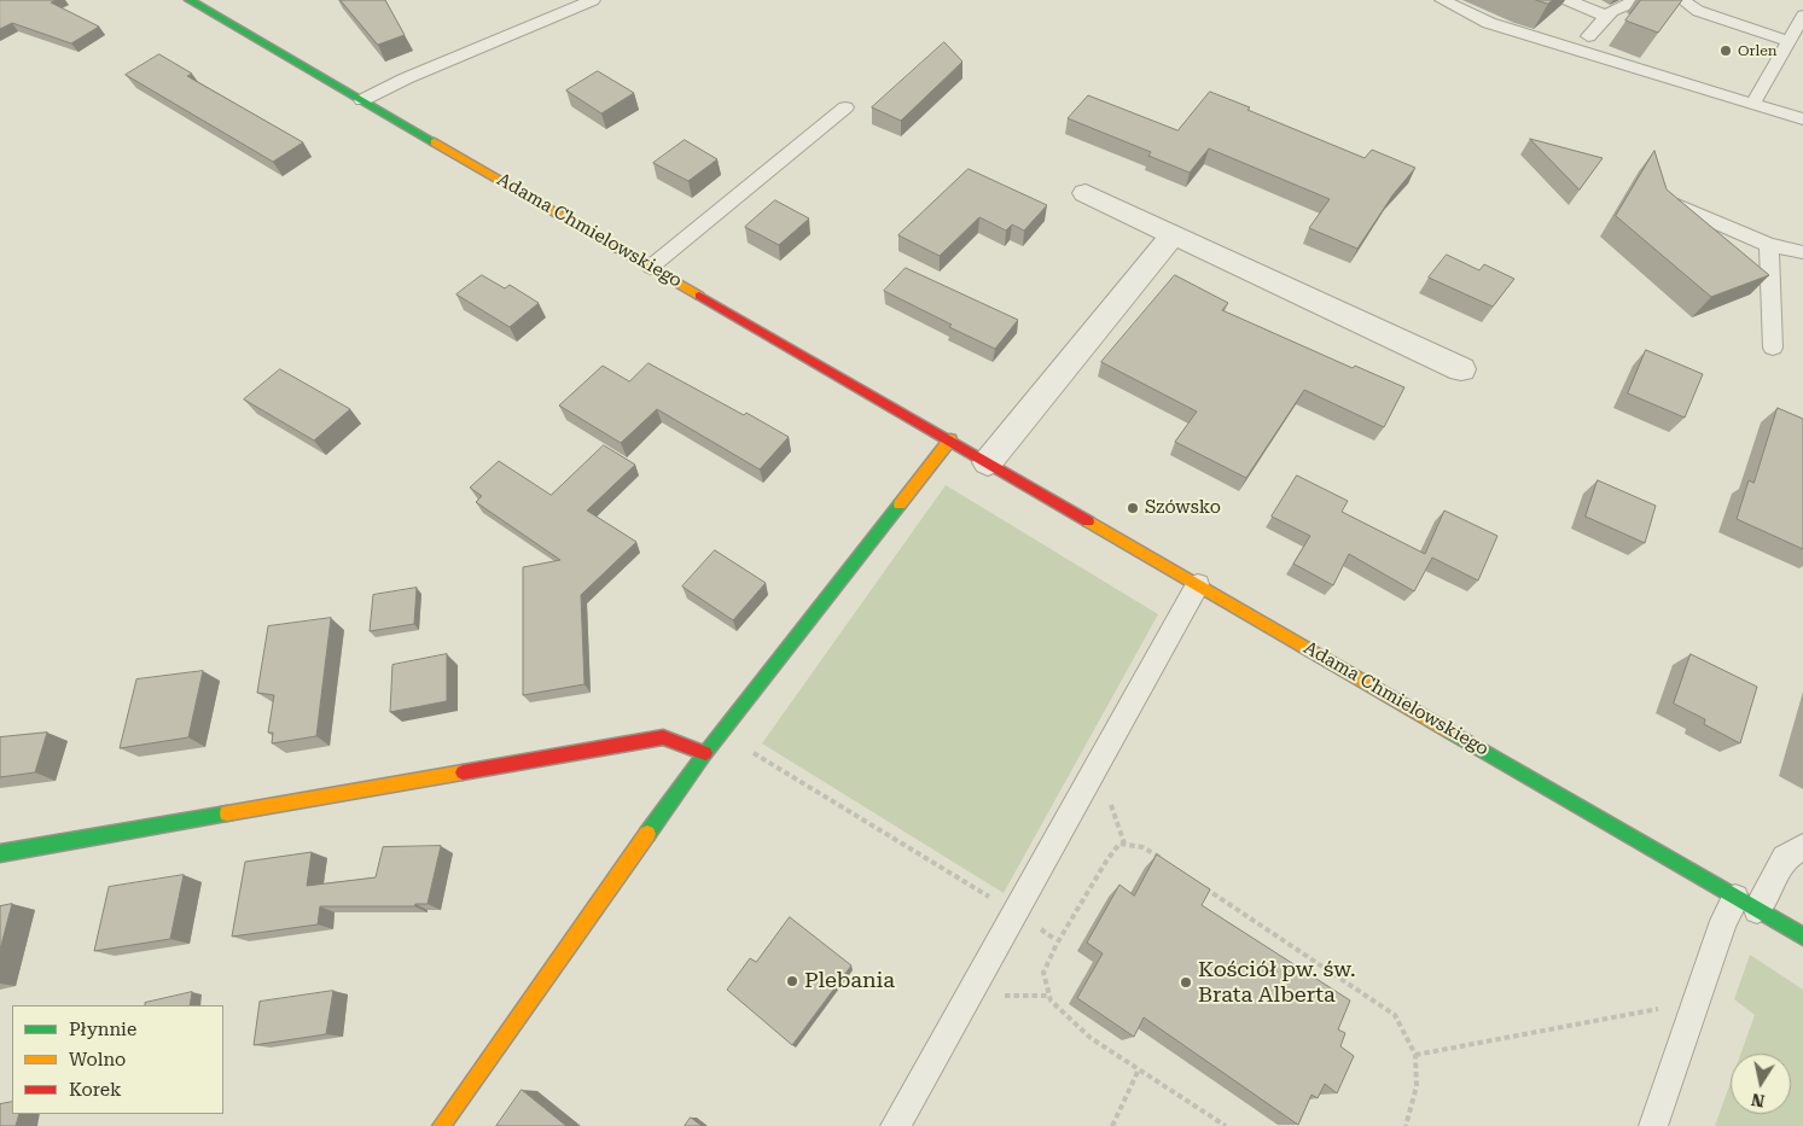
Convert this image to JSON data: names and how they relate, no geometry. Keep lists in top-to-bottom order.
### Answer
{
  "streets": {
    "street": ["Adama Chmielowskiego"]
  },
  "places": [
    "Orlen",
    "Szówsko",
    "Plebania",
    "Kościół pw. św. Brata Alberta"
  ],
  "legend": ["Płynnie", "Wolno", "Korek"],
  "north": "bottom"
}
